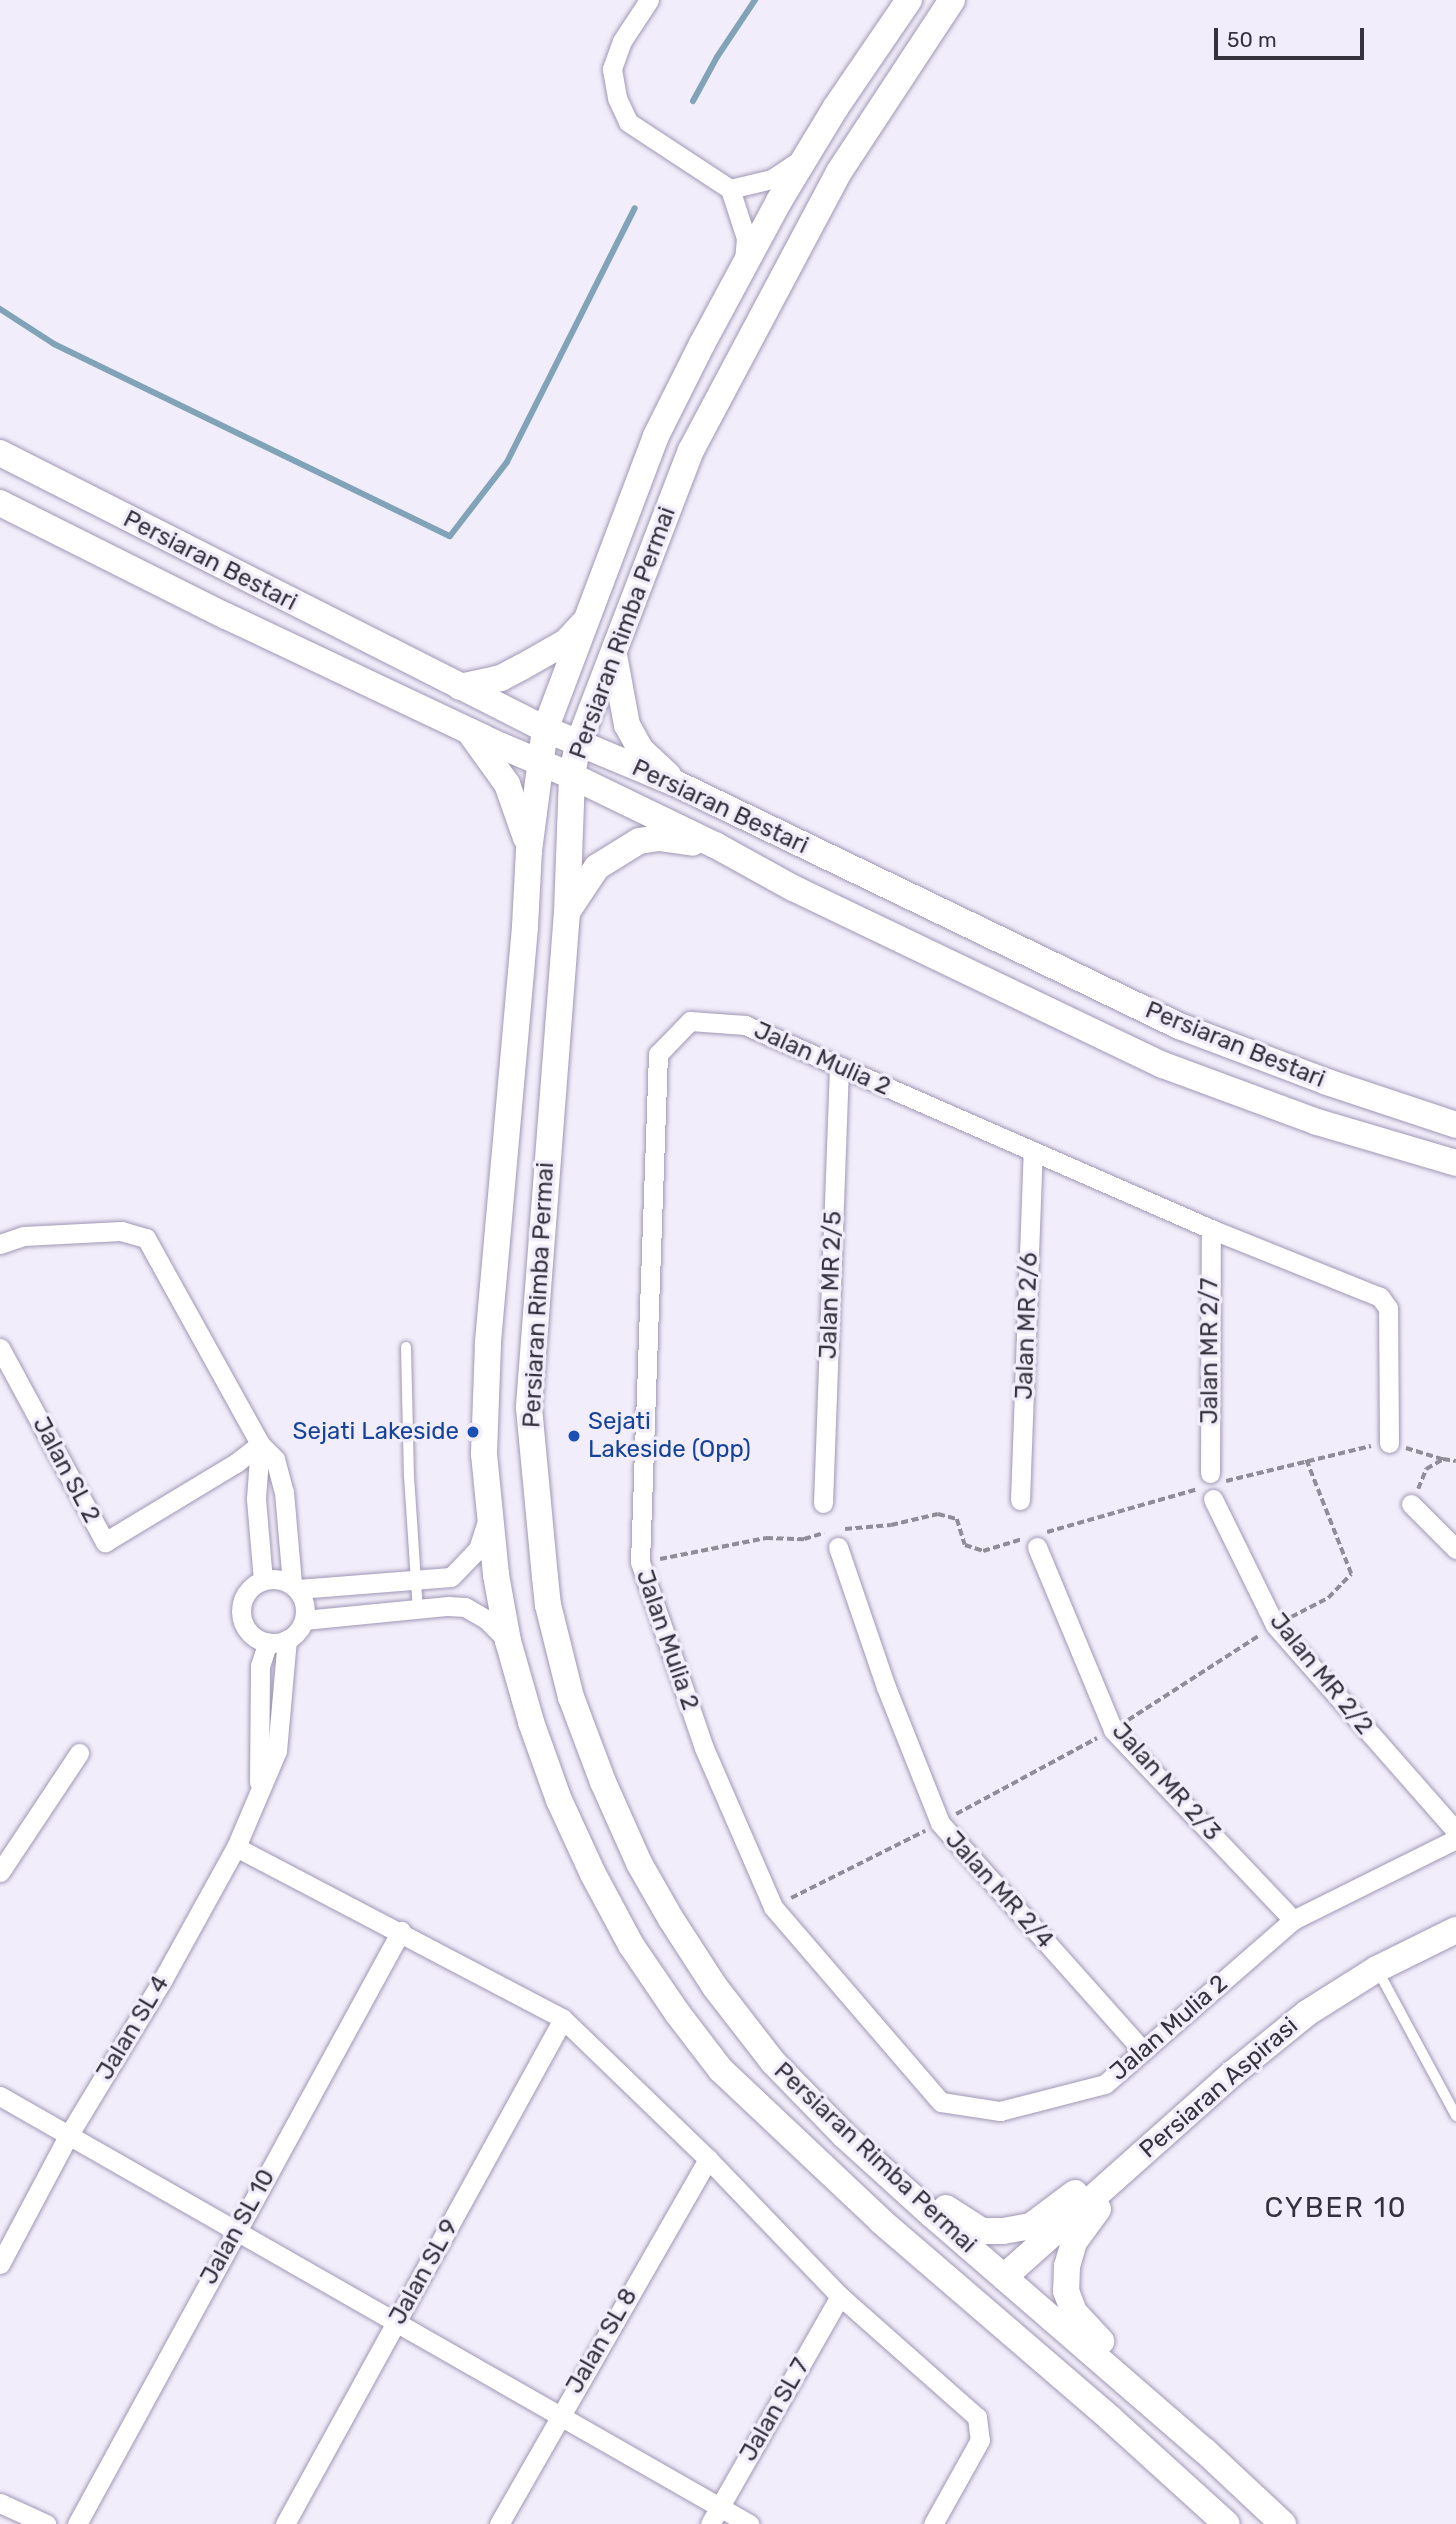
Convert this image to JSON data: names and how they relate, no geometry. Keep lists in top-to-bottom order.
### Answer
{
  "streets": {
    "main road": ["Persiaran Bestari", "Persiaran Rimba Permai", "Persiaran Aspirasi"],
    "street": [
      "Jalan Mulia 2",
      "Jalan MR 2/5",
      "Jalan MR 2/6",
      "Jalan MR 2/7",
      "Jalan SL 2",
      "Jalan MR 2/2",
      "Jalan MR 2/3",
      "Jalan MR 2/4",
      "Jalan SL 4",
      "Jalan SL 10",
      "Jalan SL 9",
      "Jalan SL 8",
      "Jalan SL 7"
    ]
  },
  "crossings": [
    ["Persiaran Bestari", "Persiaran Rimba Permai"],
    ["Persiaran Rimba Permai", "Persiaran Aspirasi"],
    ["Jalan Mulia 2", "Jalan MR 2/5"],
    ["Jalan Mulia 2", "Jalan MR 2/6"],
    ["Jalan Mulia 2", "Jalan MR 2/7"],
    ["Jalan Mulia 2", "Jalan MR 2/3"],
    ["Jalan Mulia 2", "Jalan MR 2/4"],
    ["Jalan MR 2/7", "Jalan MR 2/2"]
  ],
  "districts": ["CYBER 10"],
  "places": ["Sejati Lakeside", "Sejati Lakeside (Opp)"],
  "scale_bar": "50 m"
}
